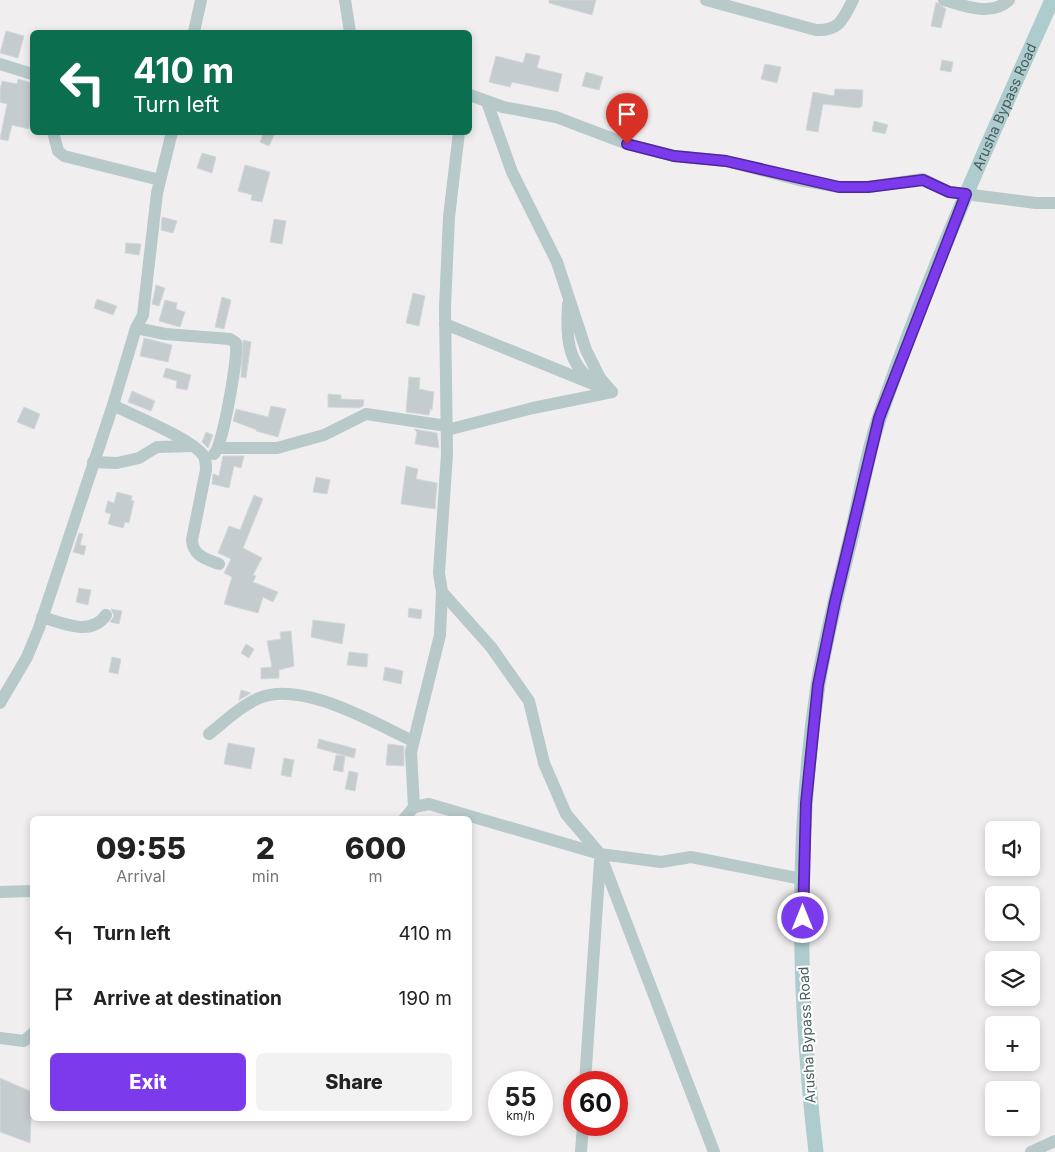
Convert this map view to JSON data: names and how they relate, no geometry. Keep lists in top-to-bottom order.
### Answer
{
  "streets": {
    "main road": ["Arusha Bypass Road"]
  },
  "page": {
    "turn": ["410 m", "Turn left"],
    "eta": [
      "09:55",
      "Arrival",
      "2",
      "min",
      "600",
      "m"
    ],
    "map_buttons": ["+", "−"],
    "list": [
      {
        "name": "Turn left",
        "value": "410 m"
      },
      {
        "name": "Arrive at destination",
        "value": "190 m"
      }
    ],
    "buttons": ["Exit", "Share"],
    "speed": "55 km/h",
    "limit": "60"
  }
}
